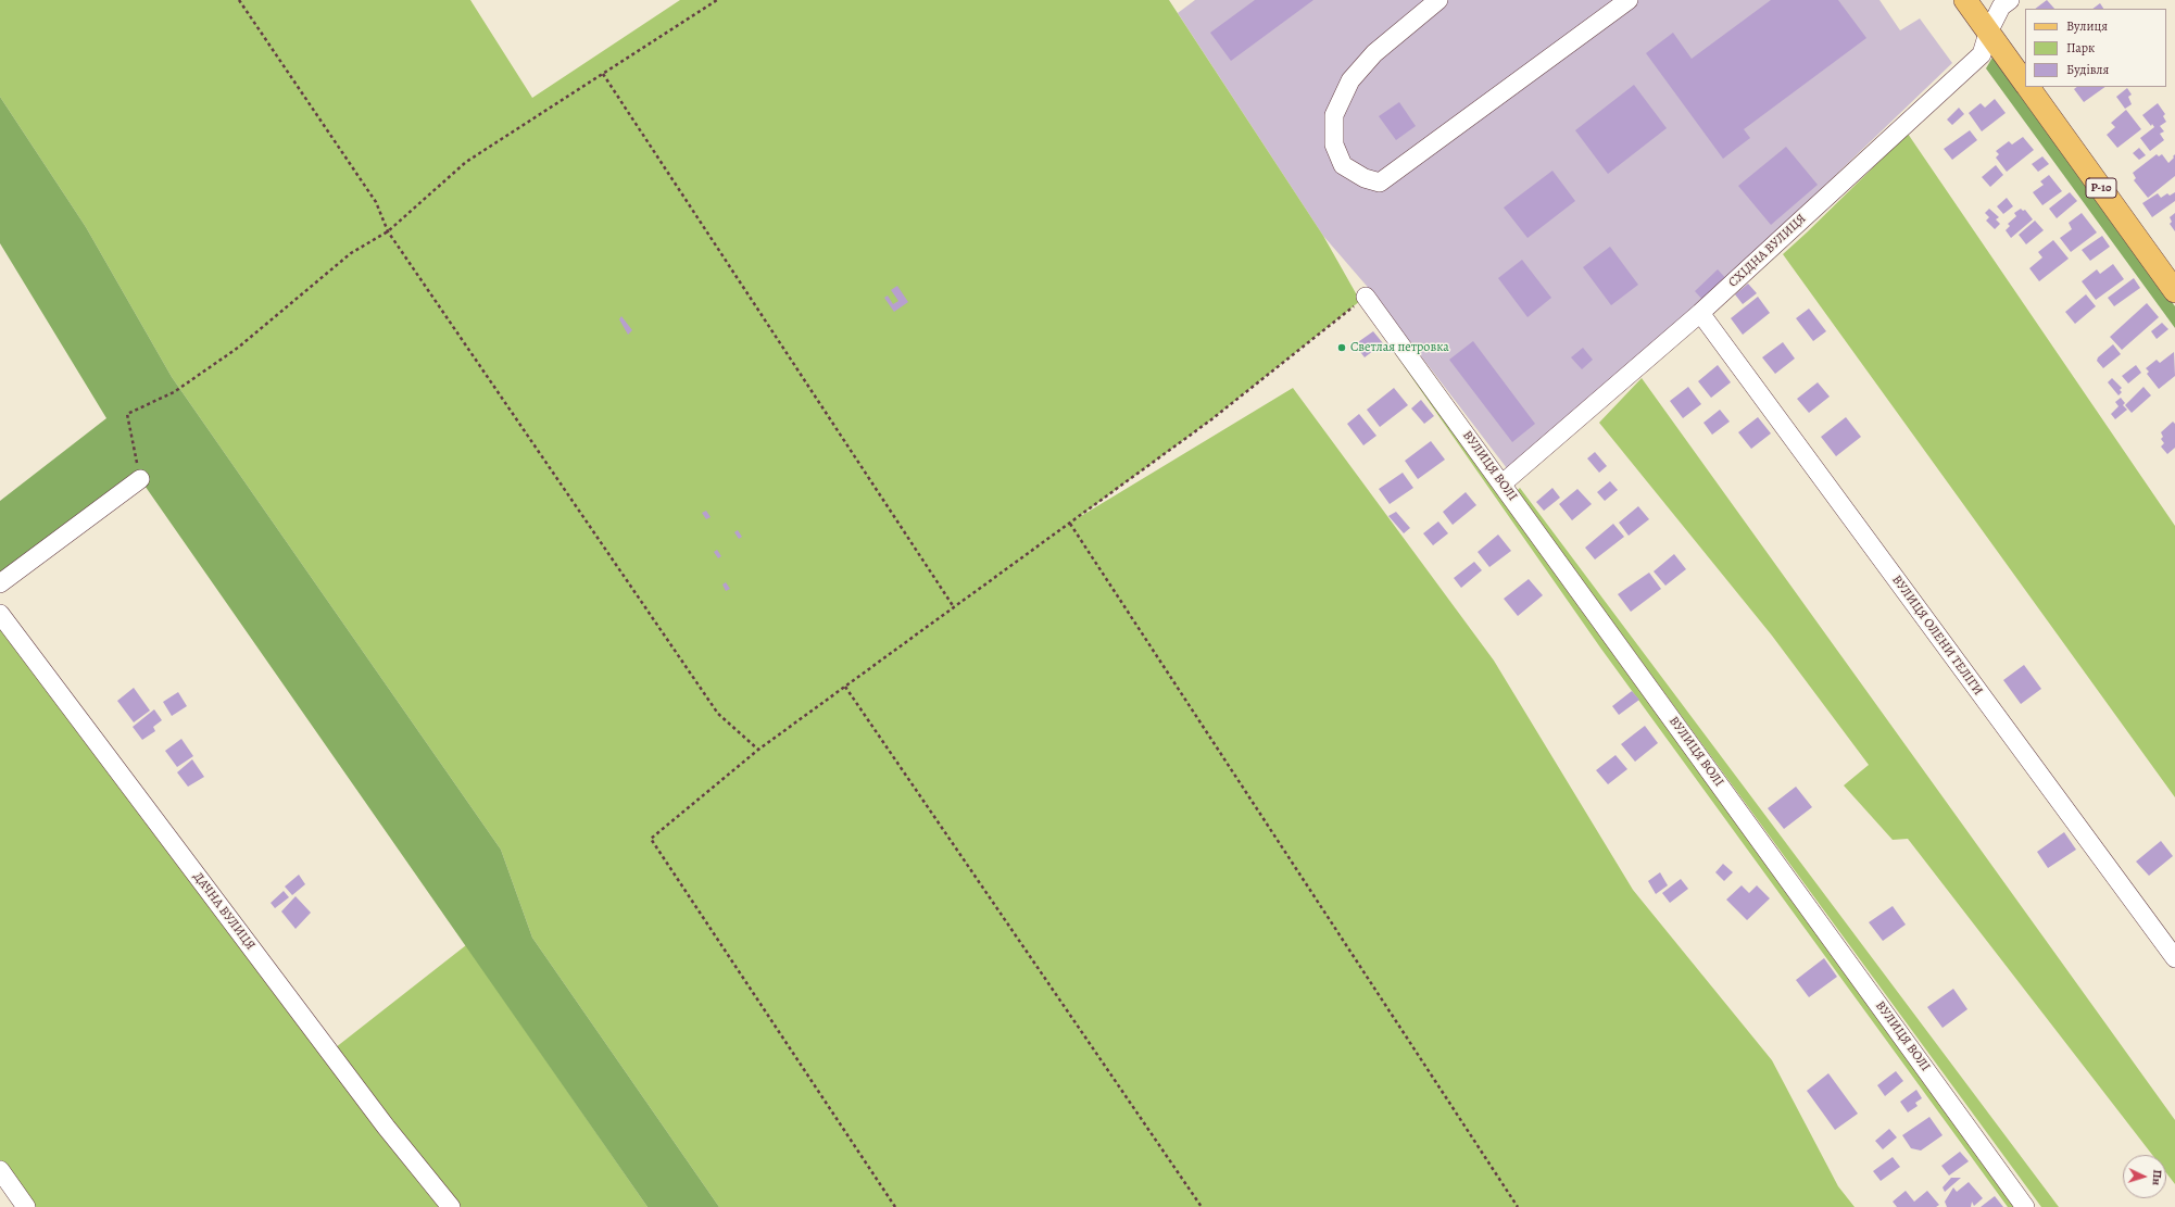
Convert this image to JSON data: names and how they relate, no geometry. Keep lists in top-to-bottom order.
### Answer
{
  "streets": {
    "main road": ["Р-10"],
    "street": [
      "СХІДНА ВУЛИЦЯ",
      "ВУЛИЦЯ ВОЛІ",
      "ВУЛИЦЯ ОЛЕНИ ТЕЛІГИ",
      "ДАЧНА ВУЛИЦЯ"
    ]
  },
  "crossings": [
    ["Р-10", "СХІДНА ВУЛИЦЯ"],
    ["СХІДНА ВУЛИЦЯ", "ВУЛИЦЯ ВОЛІ"],
    ["СХІДНА ВУЛИЦЯ", "ВУЛИЦЯ ОЛЕНИ ТЕЛІГИ"]
  ],
  "places": ["Светлая петровка"],
  "legend": ["Вулиця", "Парк", "Будівля"],
  "north": "right"
}
